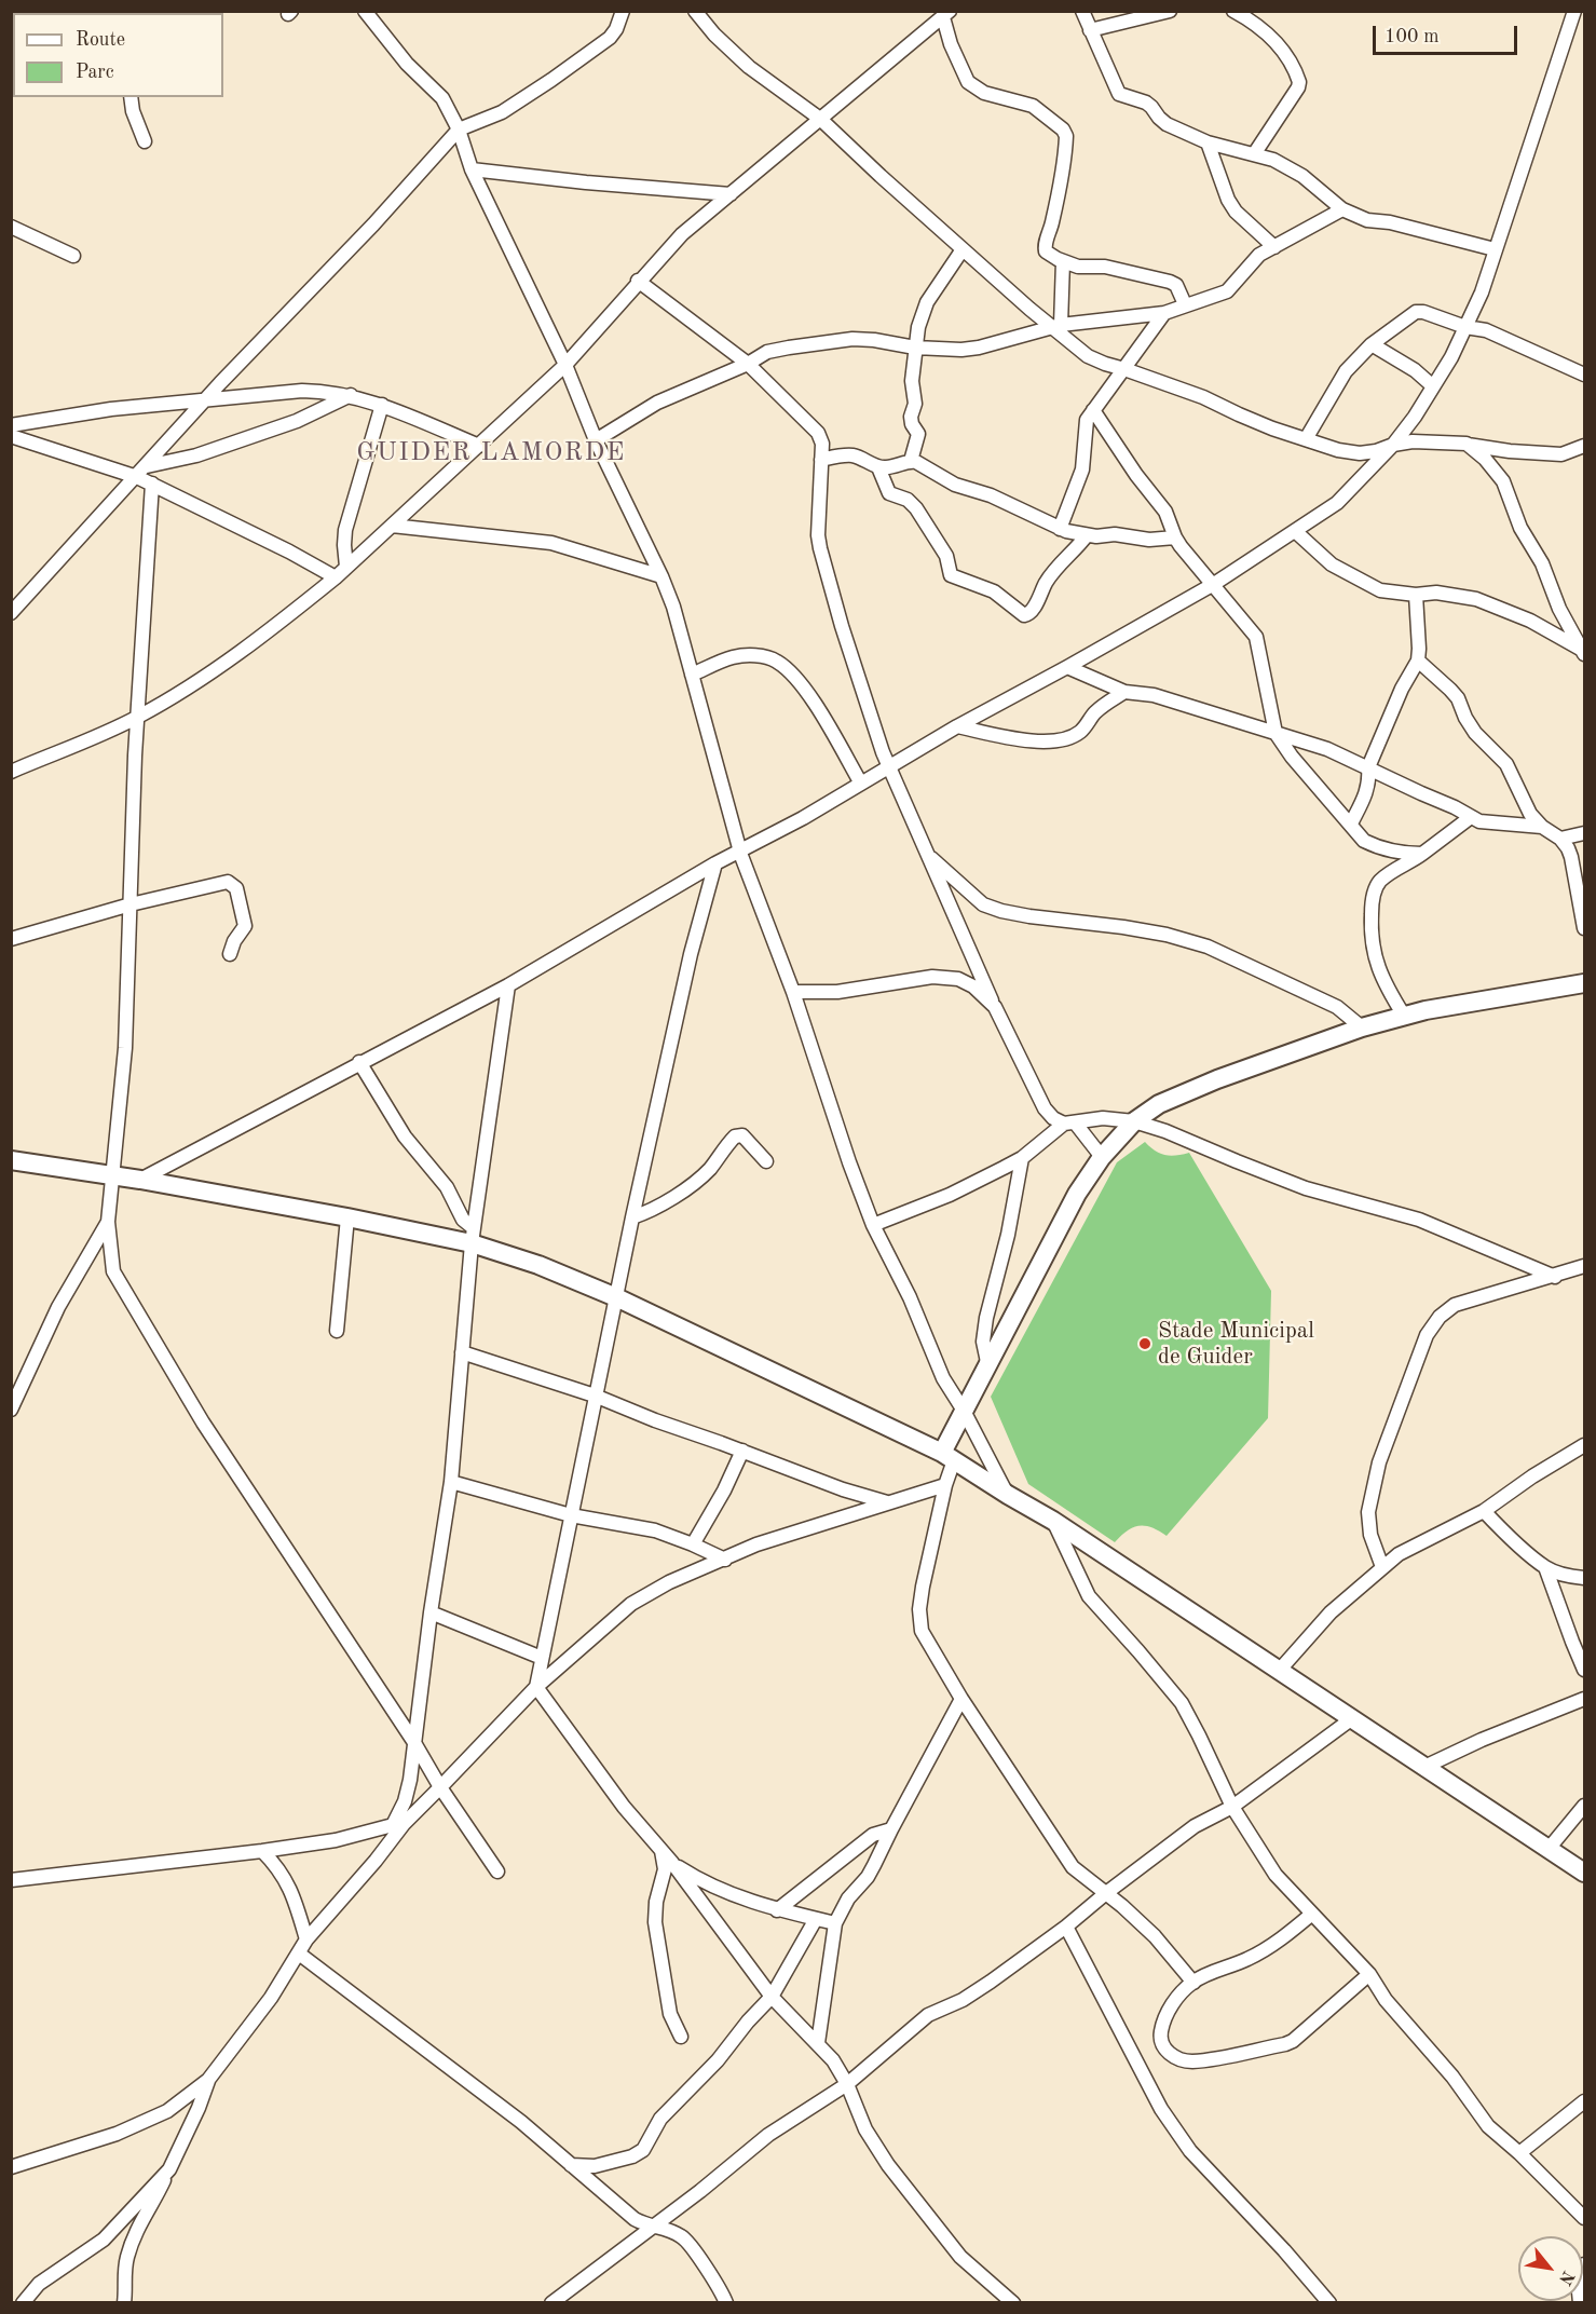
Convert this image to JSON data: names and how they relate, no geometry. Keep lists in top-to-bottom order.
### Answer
{
  "districts": ["GUIDER LAMORDE"],
  "places": ["Stade Municipal de Guider"],
  "legend": ["Route", "Parc"],
  "scale_bar": "100 m",
  "north": "bottom right"
}
